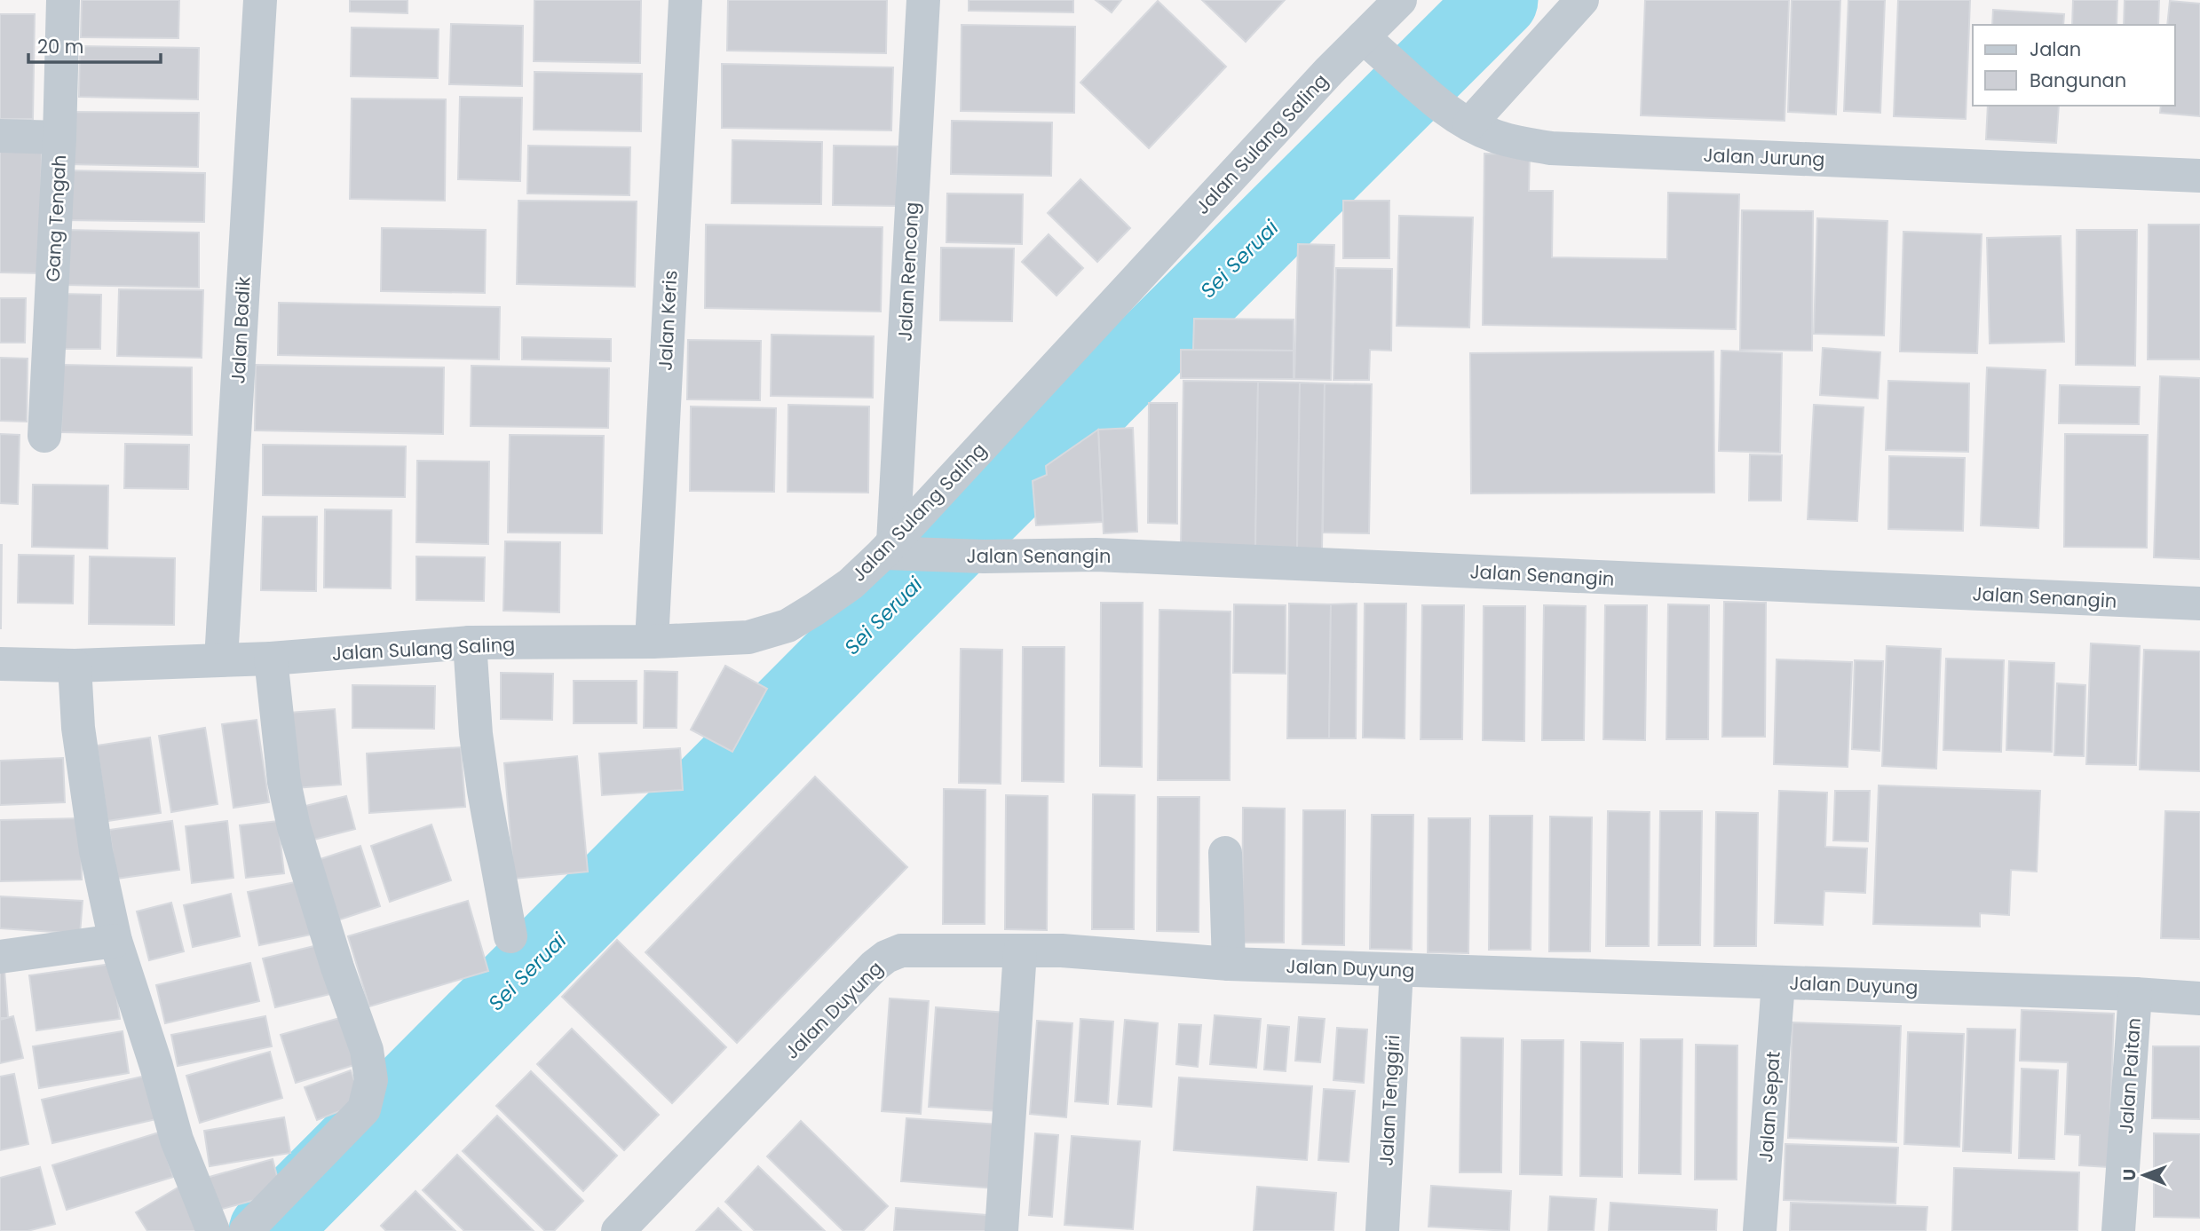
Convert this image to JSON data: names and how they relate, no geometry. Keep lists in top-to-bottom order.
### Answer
{
  "streets": {
    "street": [
      "Jalan Sulang Saling",
      "Jalan Jurung",
      "Gang Tengah",
      "Jalan Rencong",
      "Jalan Keris",
      "Jalan Badik",
      "Jalan Senangin",
      "Jalan Duyung",
      "Jalan Paitan",
      "Jalan Tenggiri",
      "Jalan Sepat"
    ]
  },
  "crossings": [
    ["Jalan Sulang Saling", "Jalan Jurung"],
    ["Jalan Sulang Saling", "Jalan Rencong"],
    ["Jalan Sulang Saling", "Jalan Keris"],
    ["Jalan Sulang Saling", "Jalan Badik"],
    ["Jalan Sulang Saling", "Jalan Senangin"],
    ["Jalan Rencong", "Jalan Senangin"],
    ["Jalan Duyung", "Jalan Paitan"],
    ["Jalan Duyung", "Jalan Tenggiri"],
    ["Jalan Duyung", "Jalan Sepat"]
  ],
  "water": ["Sei Seruai"],
  "legend": ["Jalan", "Bangunan"],
  "scale_bar": "20 m",
  "north": "left"
}
